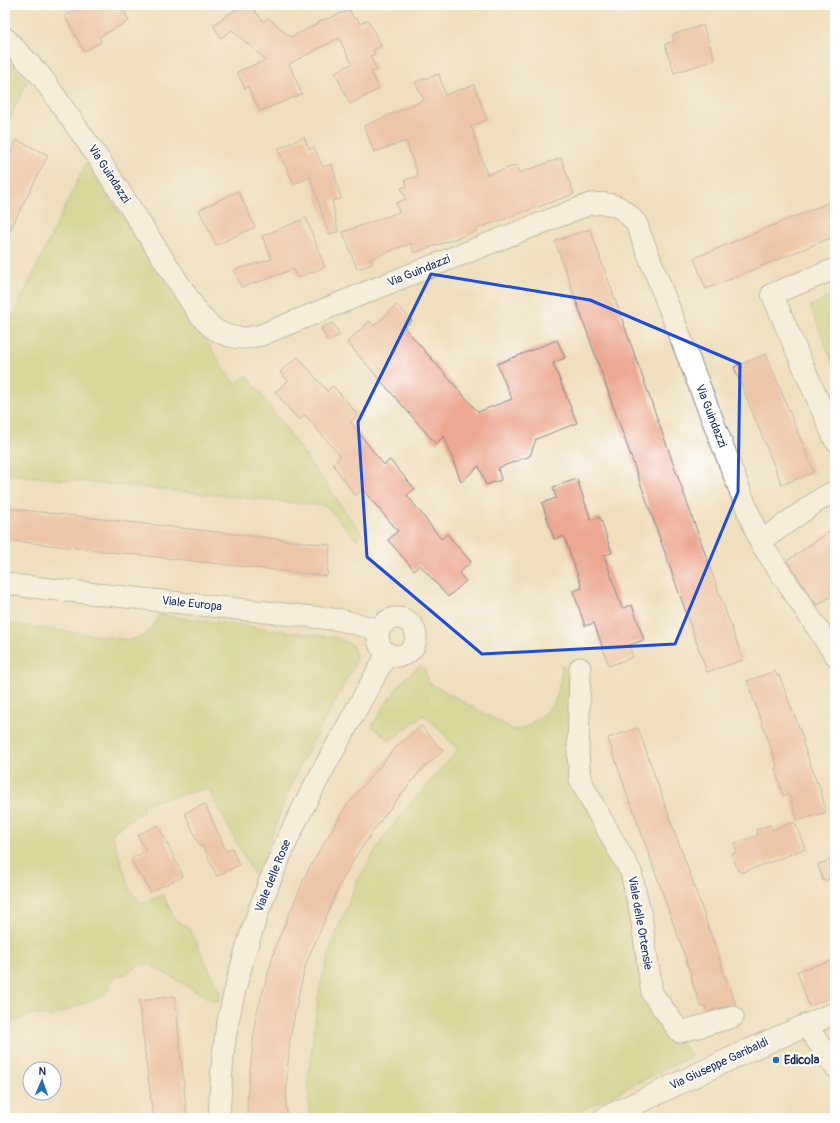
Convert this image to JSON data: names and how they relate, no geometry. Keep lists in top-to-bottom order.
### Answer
{
  "streets": {
    "main road": ["Via Giuseppe Garibaldi"],
    "street": [
      "Via Guindazzi",
      "Viale Europa",
      "Viale delle Rose",
      "Viale delle Ortensie"
    ]
  },
  "crossings": [
    ["Viale Europa", "Viale delle Rose"]
  ],
  "places": ["Edicola"],
  "north": "top"
}
